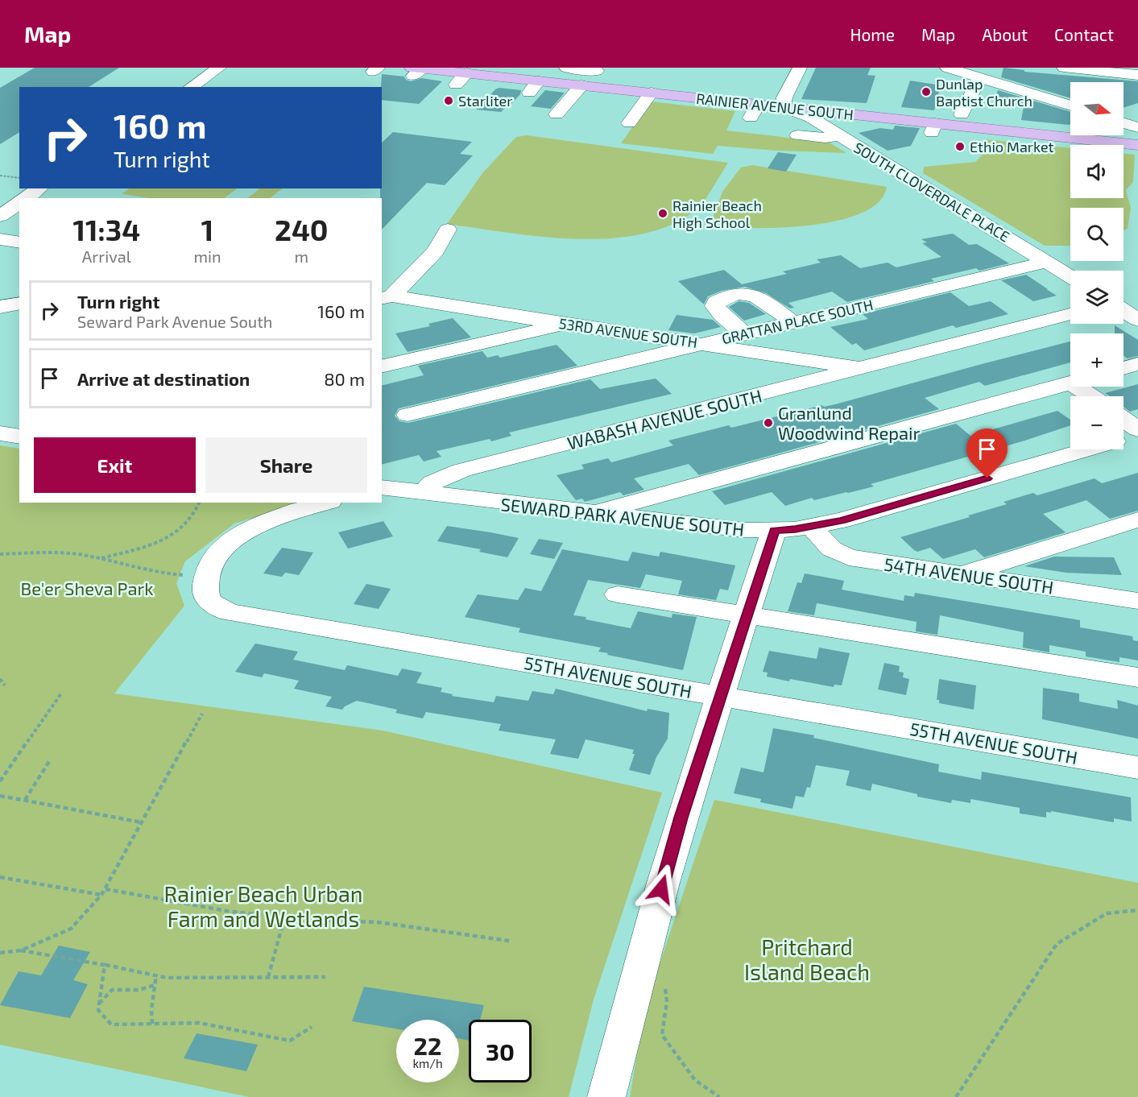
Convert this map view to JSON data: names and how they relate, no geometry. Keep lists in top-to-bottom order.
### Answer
{
  "streets": {
    "main road": ["RAINIER AVENUE SOUTH"],
    "street": [
      "SOUTH CLOVERDALE PLACE",
      "GRATTAN PLACE SOUTH",
      "53RD AVENUE SOUTH",
      "WABASH AVENUE SOUTH",
      "SEWARD PARK AVENUE SOUTH",
      "54TH AVENUE SOUTH",
      "55TH AVENUE SOUTH"
    ]
  },
  "crossings": [
    ["RAINIER AVENUE SOUTH", "SOUTH CLOVERDALE PLACE"],
    ["SOUTH CLOVERDALE PLACE", "GRATTAN PLACE SOUTH"],
    ["GRATTAN PLACE SOUTH", "53RD AVENUE SOUTH"],
    ["53RD AVENUE SOUTH", "WABASH AVENUE SOUTH"],
    ["WABASH AVENUE SOUTH", "SEWARD PARK AVENUE SOUTH"],
    ["SEWARD PARK AVENUE SOUTH", "54TH AVENUE SOUTH"]
  ],
  "parks": ["Be'er Sheva Park", "Rainier Beach Urban Farm and Wetlands", "Pritchard Island Beach"],
  "places": [
    "Dunlap Baptist Church",
    "Starliter",
    "Ethio Market",
    "Rainier Beach High School",
    "Granlund Woodwind Repair"
  ],
  "north": "right",
  "page": {
    "header": "Map",
    "nav": [
      "Home",
      "Map",
      "About",
      "Contact"
    ],
    "map_buttons": ["+", "−"],
    "turn": ["160 m", "Turn right"],
    "eta": [
      "11:34",
      "Arrival",
      "1",
      "min",
      "240",
      "m"
    ],
    "list": [
      {
        "name": "Turn right",
        "note": "Seward Park Avenue South",
        "value": "160 m"
      },
      {
        "name": "Arrive at destination",
        "value": "80 m"
      }
    ],
    "buttons": ["Exit", "Share"],
    "speed": "22 km/h",
    "limit": "30"
  }
}
